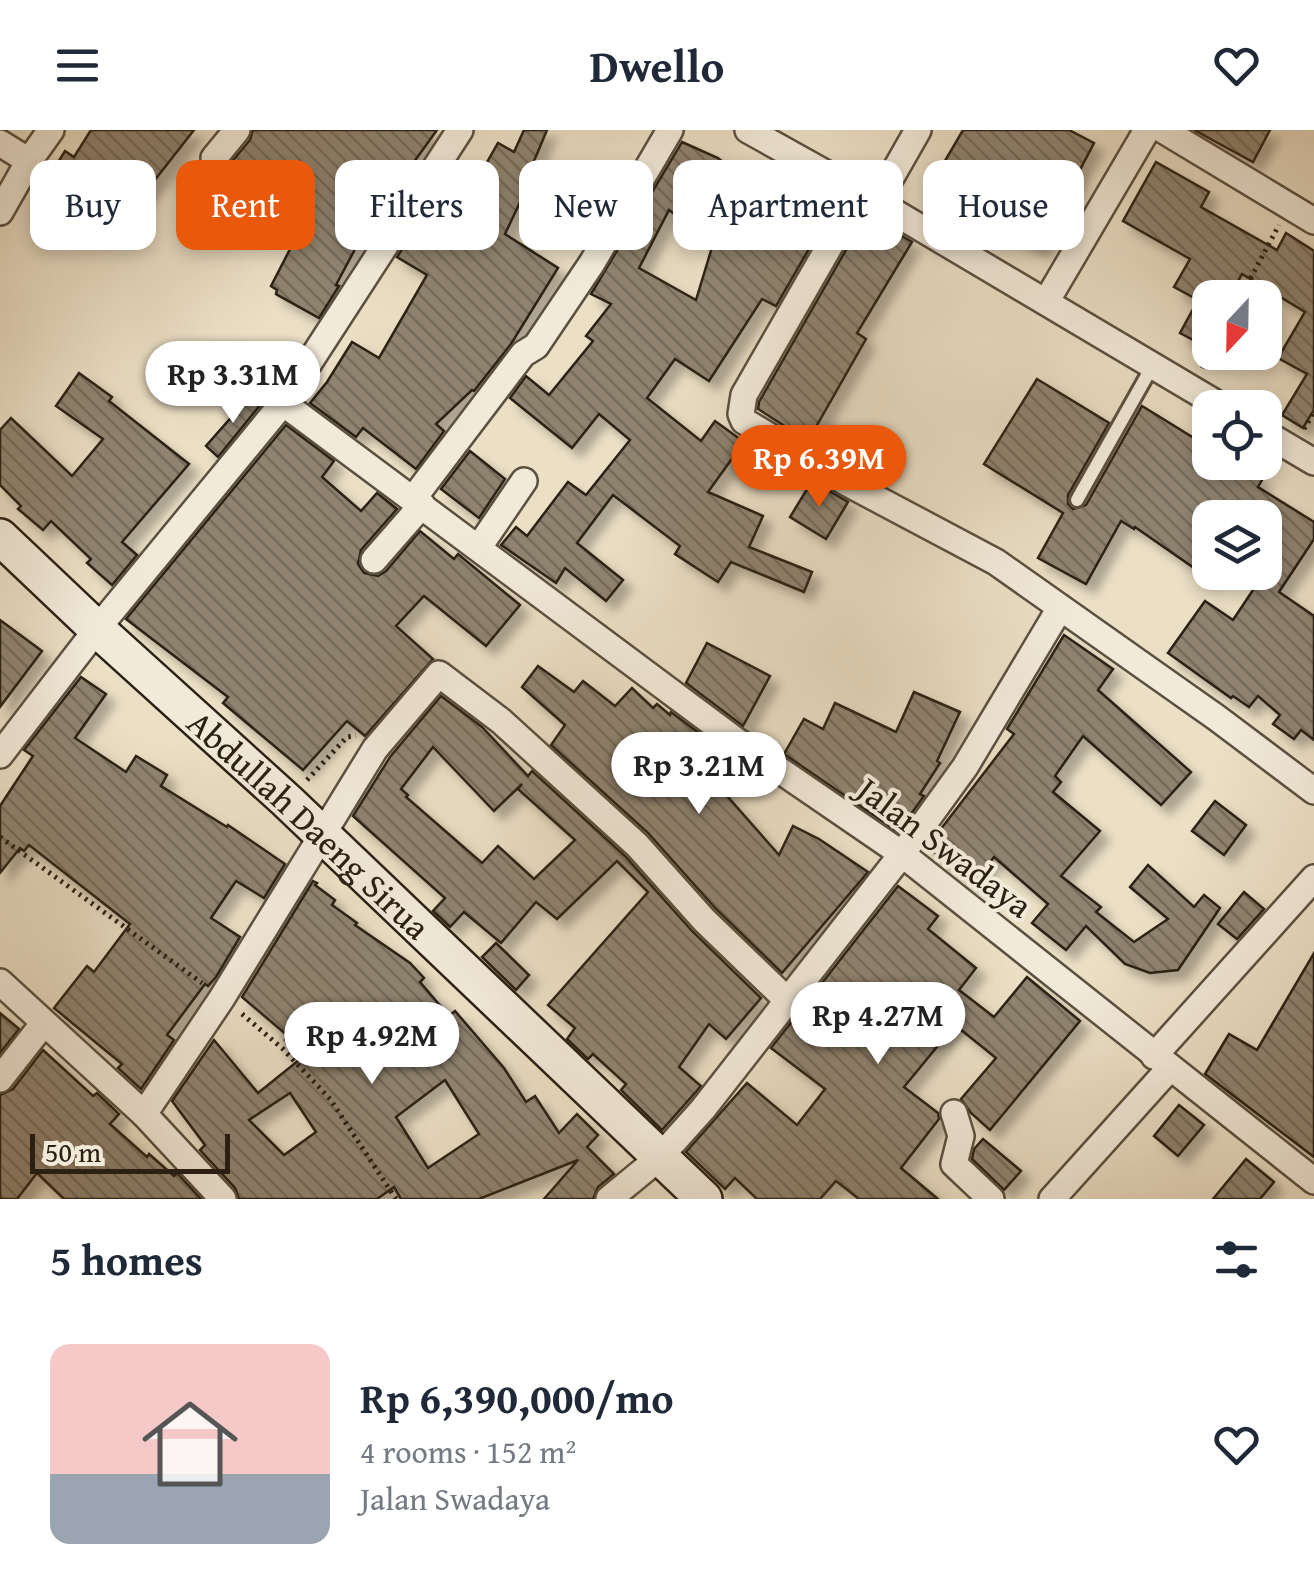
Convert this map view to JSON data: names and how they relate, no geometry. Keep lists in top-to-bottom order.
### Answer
{
  "streets": {
    "main road": ["Abdullah Daeng Sirua"],
    "street": ["Jalan Swadaya"]
  },
  "scale_bar": "50 m",
  "north": "bottom",
  "page": {
    "header": "Dwello",
    "chip": [
      "Buy",
      "Rent",
      "Filters",
      "New",
      "Apartment",
      "House"
    ],
    "price": [
      "Rp 3.31M",
      "Rp 6.39M",
      "Rp 3.21M",
      "Rp 4.27M",
      "Rp 4.92M"
    ],
    "scale": "50 m",
    "heading": "5 homes",
    "list": [
      {
        "name": "Rp 6,390,000/mo",
        "note": "4 rooms · 152 m² · Jalan Swadaya"
      }
    ]
  }
}
